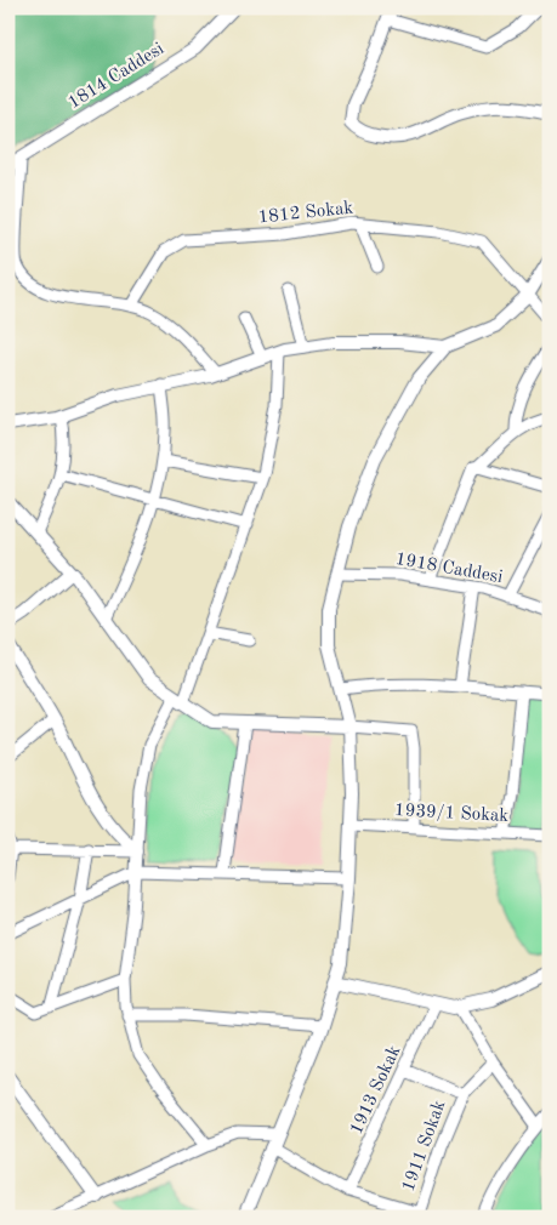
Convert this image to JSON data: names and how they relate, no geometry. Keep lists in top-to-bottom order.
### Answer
{
  "streets": {
    "street": [
      "1814 Caddesi",
      "1812 Sokak",
      "1918 Caddesi",
      "1939/1 Sokak",
      "1913 Sokak",
      "1911 Sokak"
    ]
  }
}
